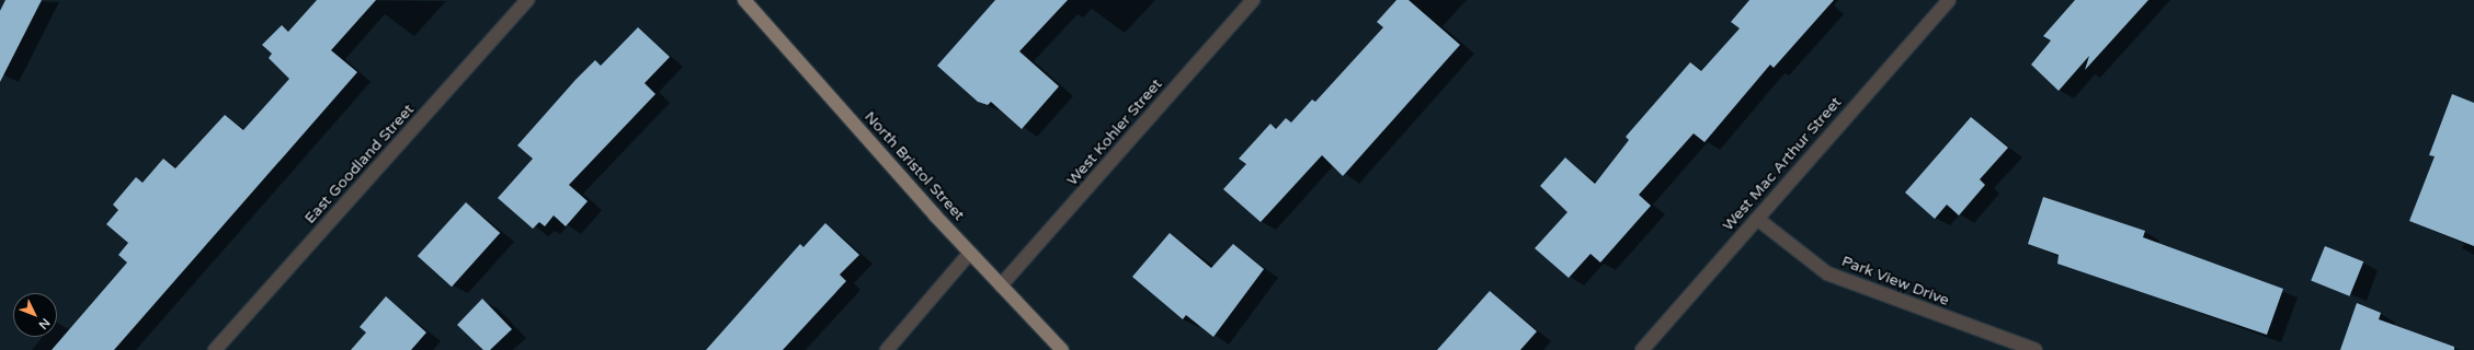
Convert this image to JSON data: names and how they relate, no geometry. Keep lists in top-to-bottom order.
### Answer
{
  "streets": {
    "main road": ["North Bristol Street"],
    "street": [
      "West Kohler Street",
      "East Goodland Street",
      "West Mac Arthur Street",
      "Park View Drive"
    ]
  },
  "crossings": [
    ["West Kohler Street", "North Bristol Street"],
    ["West Mac Arthur Street", "Park View Drive"]
  ],
  "north": "bottom right"
}
